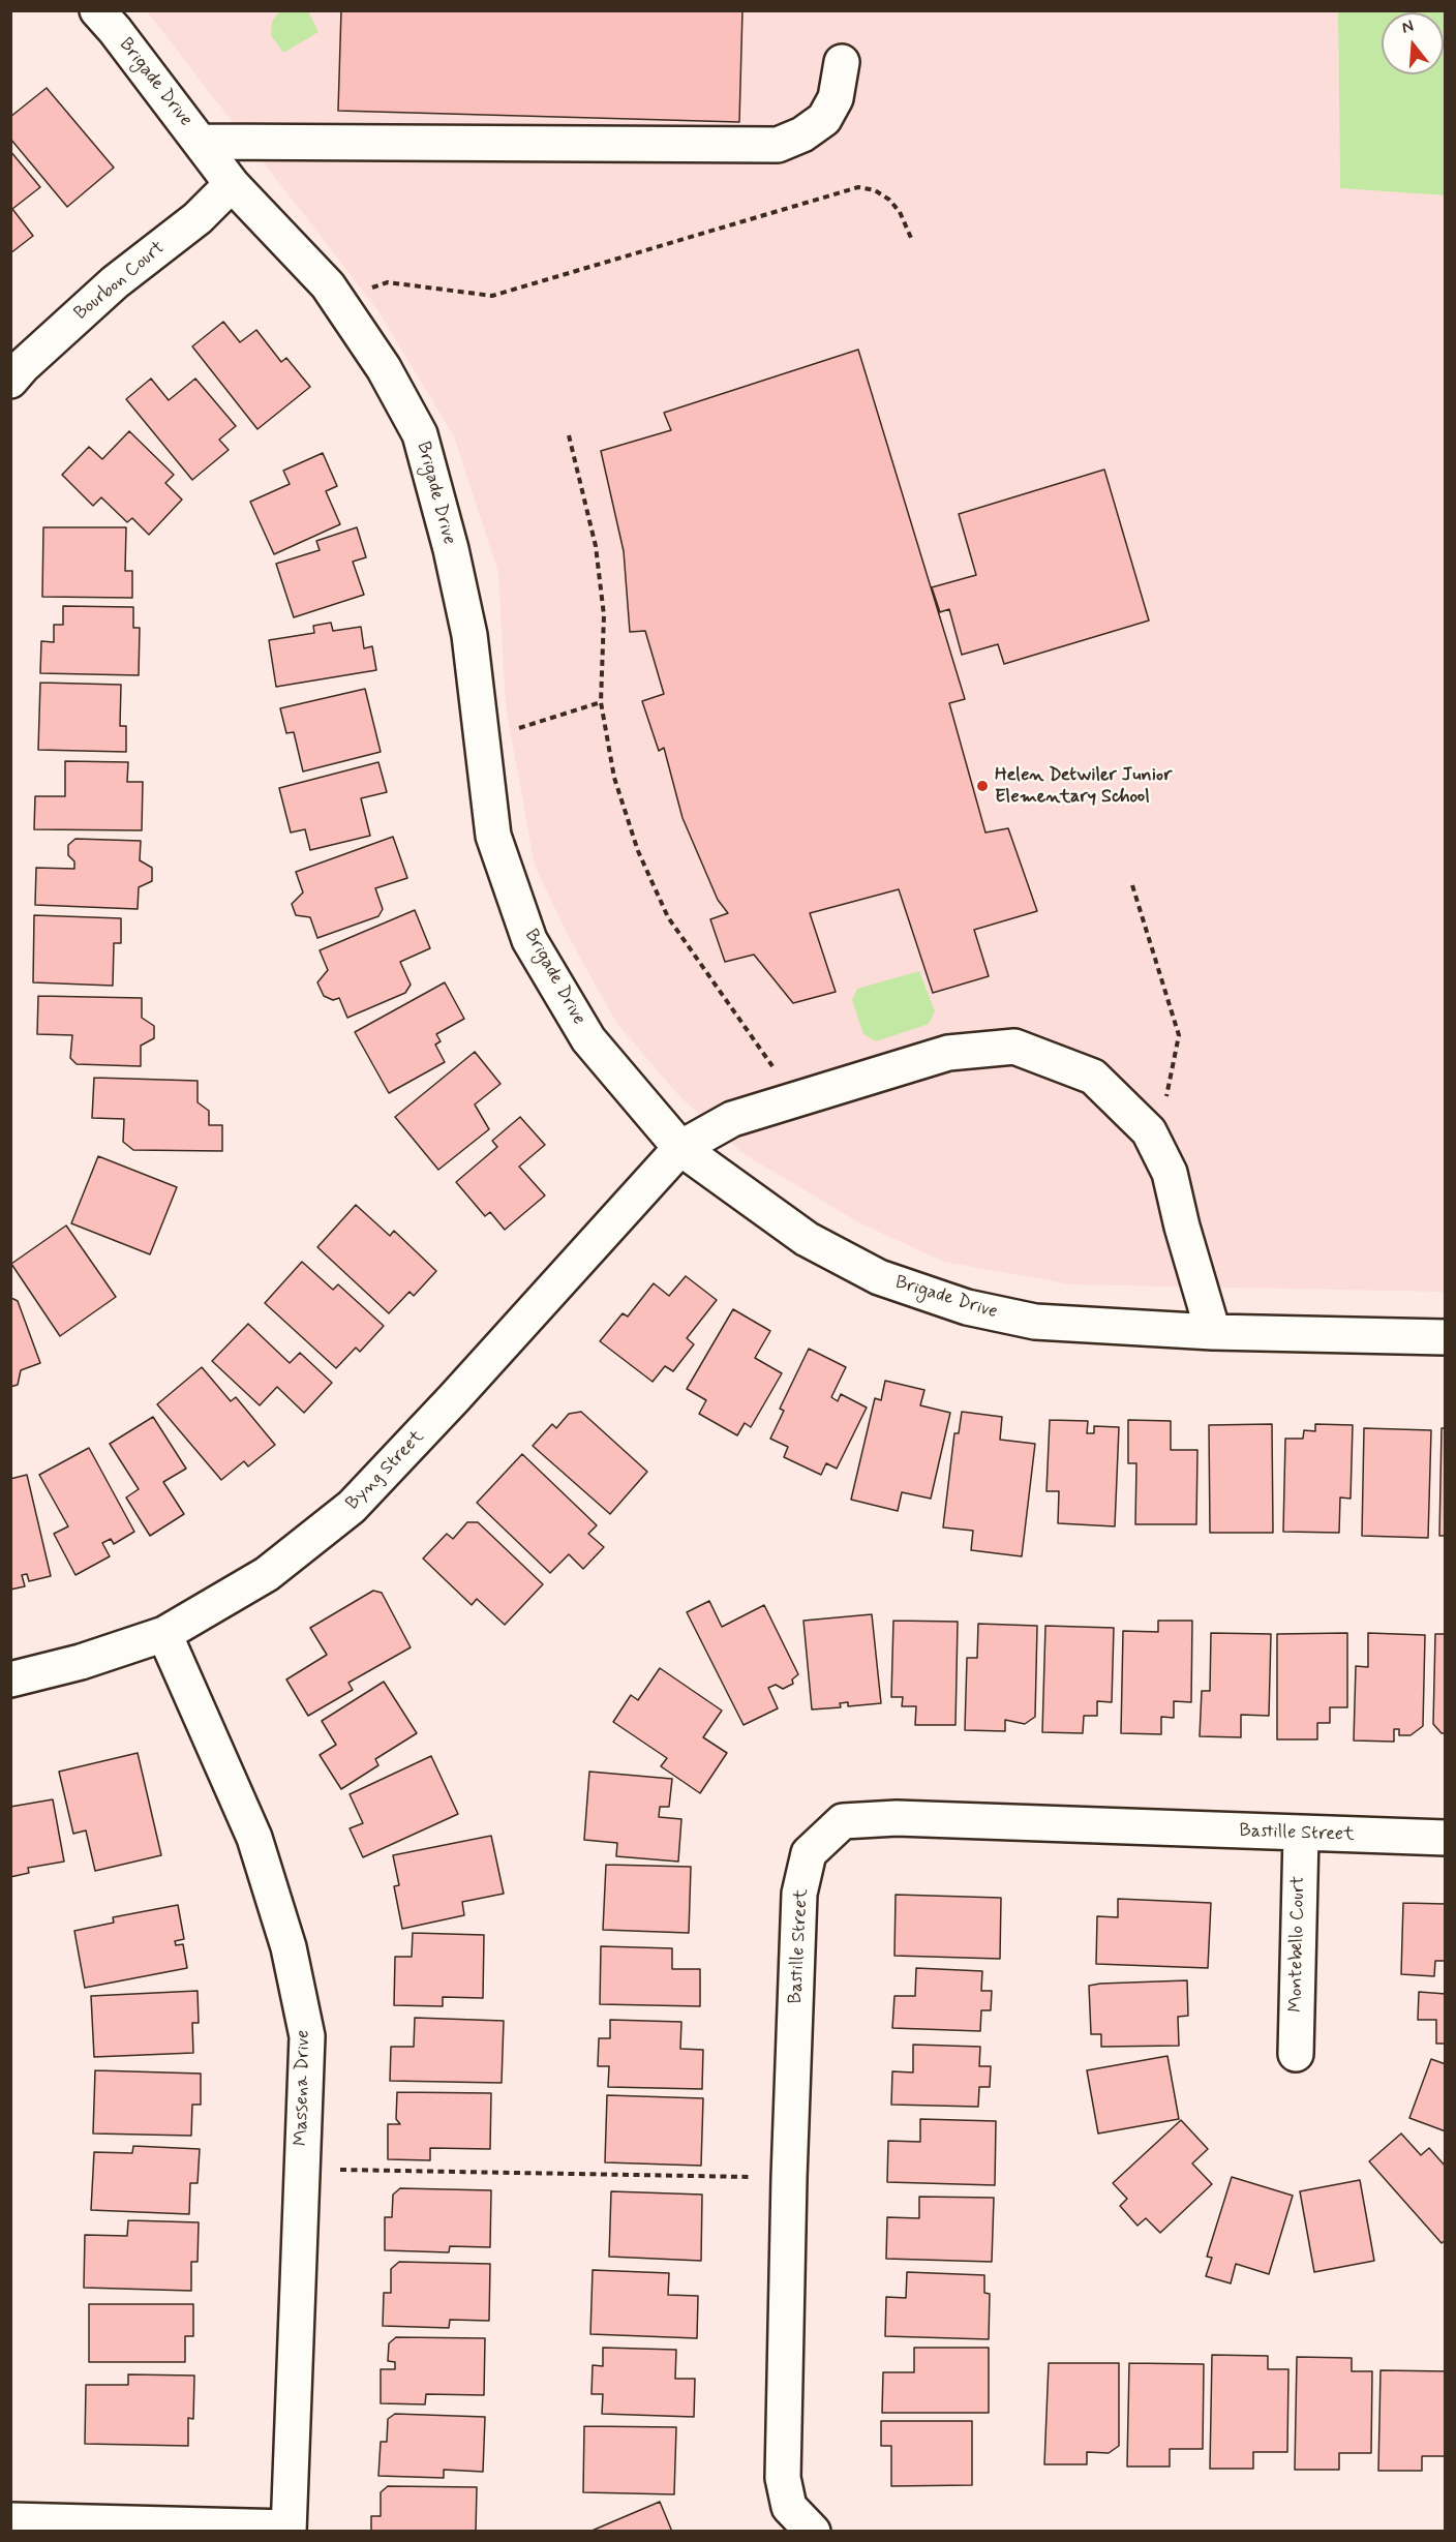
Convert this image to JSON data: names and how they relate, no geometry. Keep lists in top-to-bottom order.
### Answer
{
  "streets": {
    "street": [
      "Brigade Drive",
      "Bourbon Court",
      "Byng Street",
      "Bastille Street",
      "Montebello Court",
      "Massena Drive"
    ]
  },
  "crossings": [
    ["Brigade Drive", "Bourbon Court"],
    ["Brigade Drive", "Byng Street"],
    ["Byng Street", "Massena Drive"],
    ["Bastille Street", "Montebello Court"]
  ],
  "places": ["Helen Detwiler Junior Elementary School"],
  "north": "top"
}
